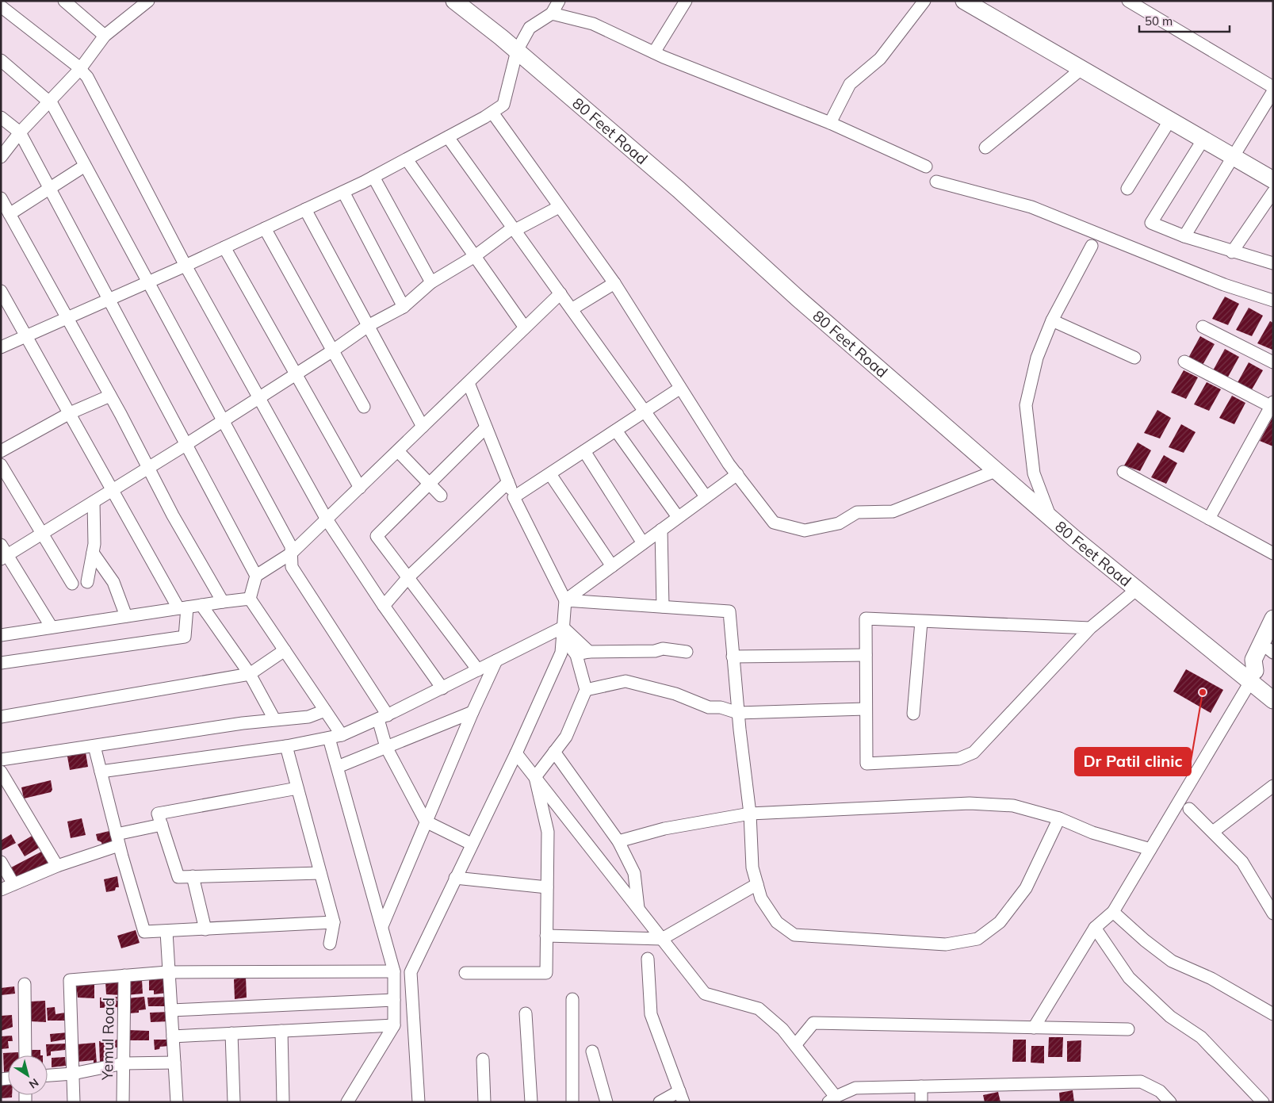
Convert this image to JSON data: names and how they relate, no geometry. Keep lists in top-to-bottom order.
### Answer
{
  "streets": {
    "main road": ["80 Feet Road"],
    "street": ["Yemul Road"]
  },
  "places": ["Dr Patil clinic"],
  "scale_bar": "50 m",
  "north": "bottom right"
}
